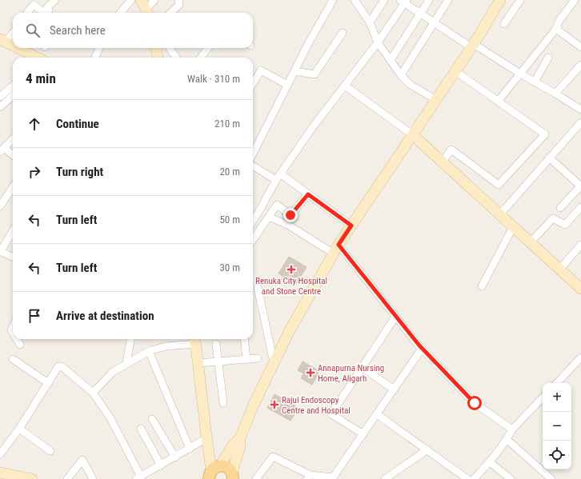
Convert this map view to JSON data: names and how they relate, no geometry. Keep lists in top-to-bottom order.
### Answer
{
  "places": {
    "health": ["Renuka City Hospital and Stone Centre", "Annapurna Nursing Home, Aligarh", "Rajul Endoscopy Centre and Hospital"]
  },
  "page": {
    "search": "Search here",
    "heading": ["4 min", "Walk · 310 m"],
    "list": [
      ["Continue", "210 m"],
      ["Turn right", "20 m"],
      ["Turn left", "50 m"],
      ["Turn left", "30 m"],
      "Arrive at destination"
    ],
    "map_buttons": ["+", "−"]
  }
}
